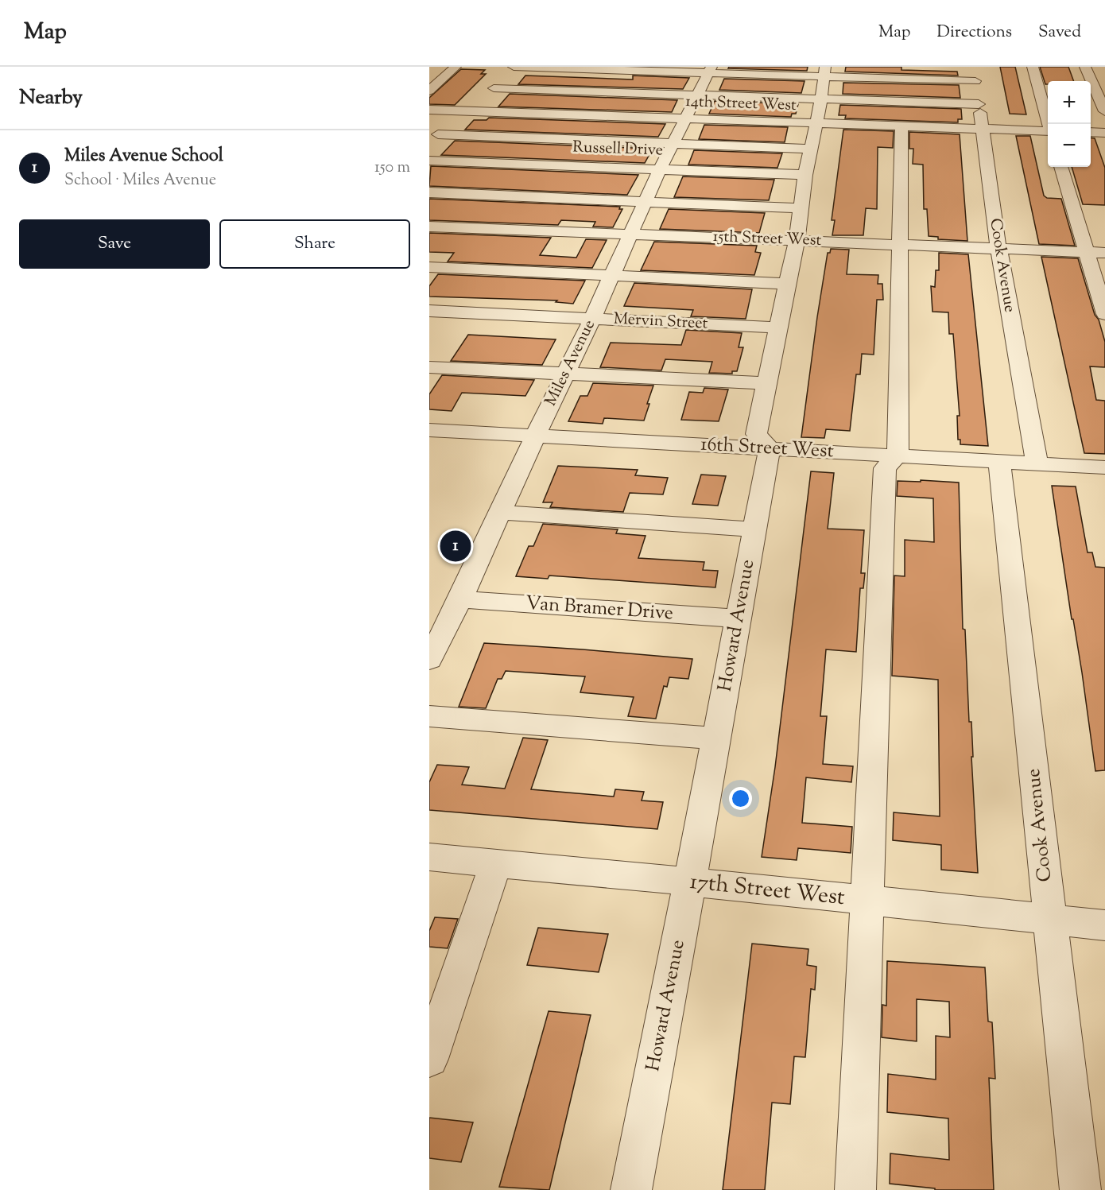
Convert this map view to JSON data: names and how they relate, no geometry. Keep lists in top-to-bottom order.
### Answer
{
  "streets": {
    "street": [
      "14th Street West",
      "Russell Drive",
      "15th Street West",
      "Cook Avenue",
      "Mervin Street",
      "Miles Avenue",
      "16th Street West",
      "Van Bramer Drive",
      "Howard Avenue",
      "17th Street West"
    ]
  },
  "crossings": [
    ["14th Street West", "Cook Avenue"],
    ["14th Street West", "Miles Avenue"],
    ["Russell Drive", "Miles Avenue"],
    ["15th Street West", "Cook Avenue"],
    ["15th Street West", "Miles Avenue"],
    ["Cook Avenue", "16th Street West"],
    ["Cook Avenue", "17th Street West"],
    ["Mervin Street", "Miles Avenue"],
    ["Miles Avenue", "16th Street West"],
    ["Miles Avenue", "Van Bramer Drive"],
    ["16th Street West", "Howard Avenue"],
    ["Van Bramer Drive", "Howard Avenue"],
    ["Howard Avenue", "17th Street West"]
  ],
  "page": {
    "header": "Map",
    "nav": ["Map", "Directions", "Saved"],
    "heading": "Nearby",
    "map_buttons": ["+", "−"],
    "list": [
      {
        "mark": "1",
        "name": "Miles Avenue School",
        "note": "School · Miles Avenue",
        "value": "150 m"
      }
    ],
    "buttons": ["Save", "Share"],
    "pins": "1"
  }
}
